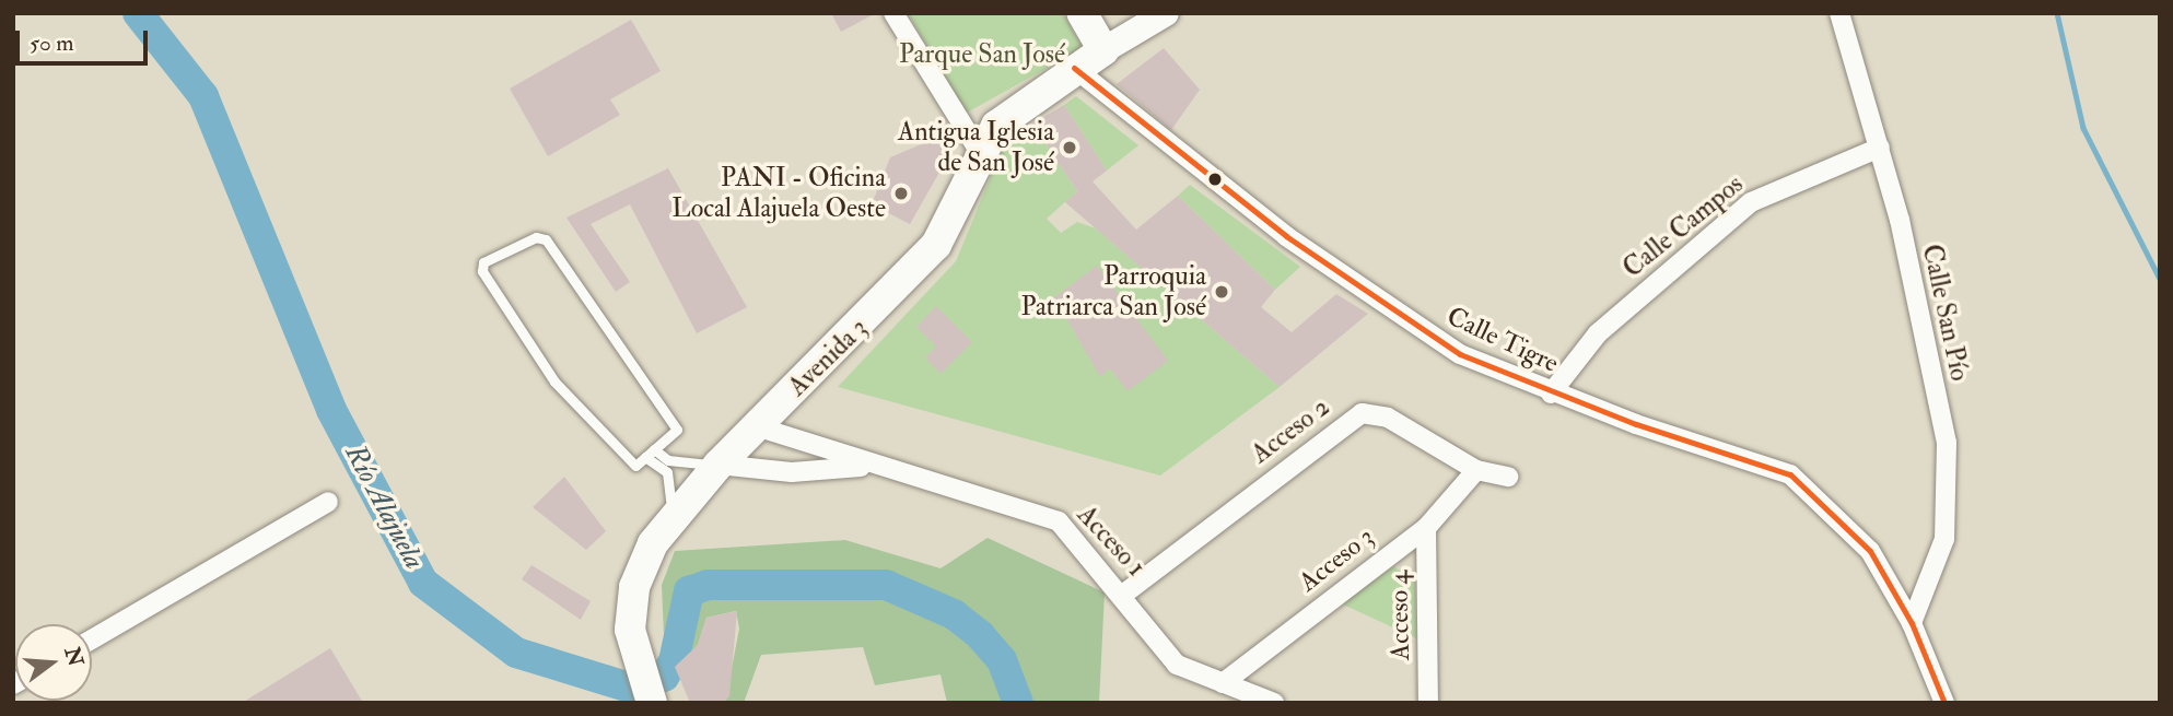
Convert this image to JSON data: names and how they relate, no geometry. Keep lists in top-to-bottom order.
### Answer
{
  "streets": {
    "main road": ["Avenida 3"],
    "street": [
      "Calle Campos",
      "Calle San Pío",
      "Calle Tigre",
      "Acceso 2",
      "Acceso 1",
      "Acceso 3",
      "Acceso 4"
    ]
  },
  "crossings": [
    ["Calle Campos", "Calle San Pío"],
    ["Calle Campos", "Calle Tigre"],
    ["Calle San Pío", "Calle Tigre"],
    ["Calle Tigre", "Avenida 3"],
    ["Avenida 3", "Acceso 1"],
    ["Acceso 2", "Acceso 1"],
    ["Acceso 2", "Acceso 3"],
    ["Acceso 1", "Acceso 3"],
    ["Acceso 3", "Acceso 4"]
  ],
  "water": ["Río Alajuela"],
  "parks": ["Parque San José"],
  "places": ["Antigua Iglesia de San José", "PANI - Oficina Local Alajuela Oeste", "Parroquia Patriarca San José"],
  "scale_bar": "50 m",
  "north": "right"
}
